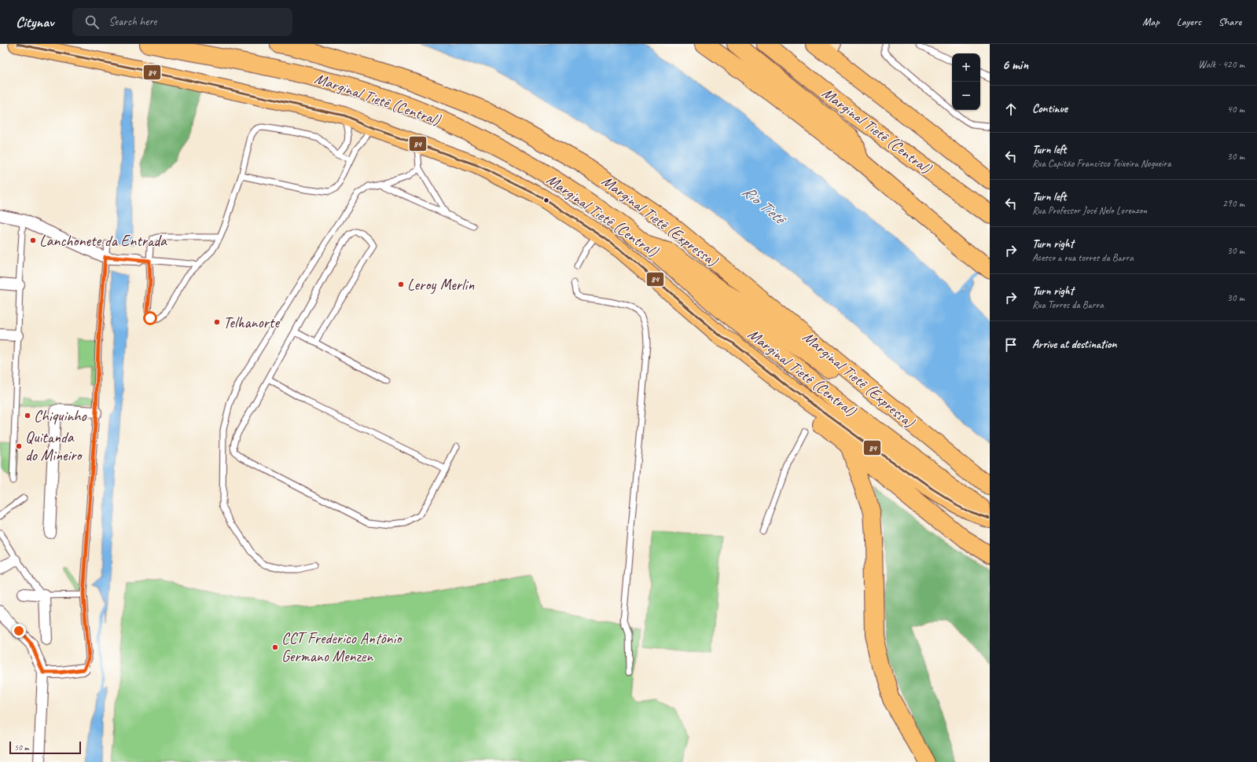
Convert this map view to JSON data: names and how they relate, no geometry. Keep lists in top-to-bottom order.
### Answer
{
  "streets": {
    "highway": ["Marginal Tietê (Central)", "Marginal Tietê (Expressa)"]
  },
  "water": ["Rio Tietê"],
  "places": [
    "Lanchonete da Entrada",
    "Leroy Merlin",
    "Telhanorte",
    "Chiquinho",
    "Quitanda do Mineiro",
    "CCT Frederico Antônio Germano Menzen"
  ],
  "lines": ["transit line 84"],
  "scale_bar": "50 m",
  "page": {
    "header": "Citynav",
    "search": "Search here",
    "nav": ["Map", "Layers", "Share"],
    "heading": ["6 min", "Walk · 420 m"],
    "map_buttons": ["+", "−"],
    "list": [
      ["Continue", "40 m"],
      ["Turn left", "Rua Capitão Francisco Teixeira Nogueira", "30 m"],
      ["Turn left", "Rua Professor José Nelo Lorenzon", "290 m"],
      ["Turn right", "Acesso a rua torres da Barra", "30 m"],
      ["Turn right", "Rua Torres da Barra", "30 m"],
      "Arrive at destination"
    ],
    "scale": "50 m"
  }
}
